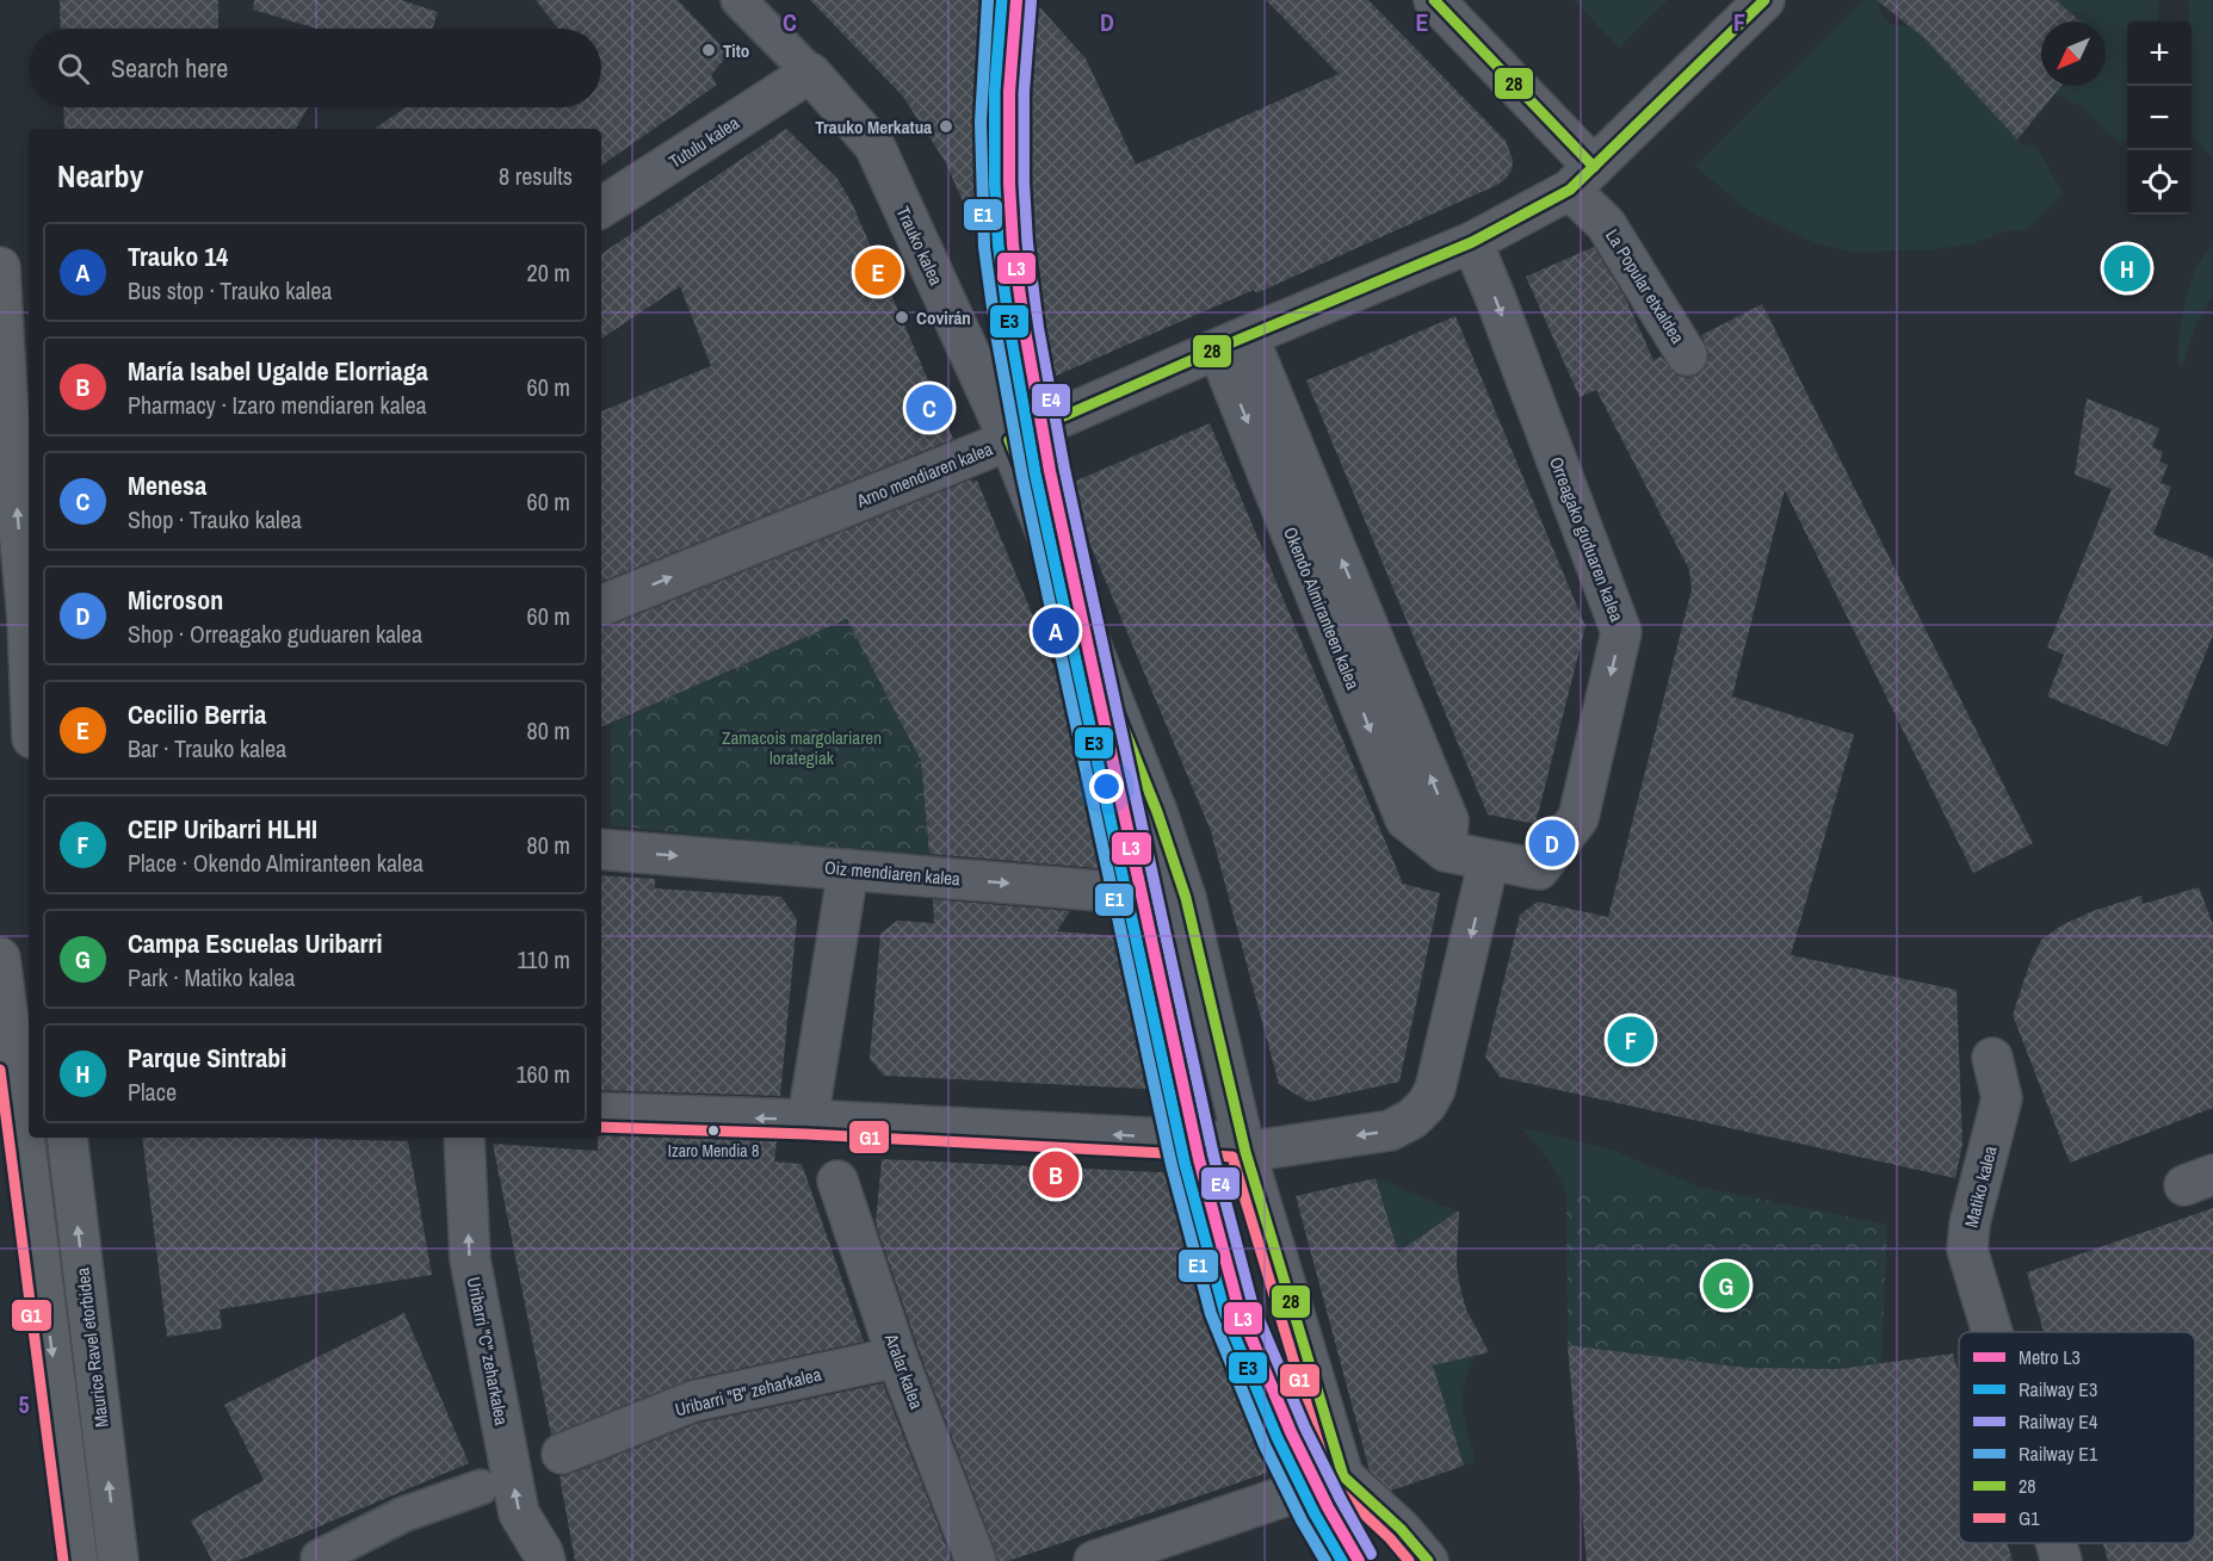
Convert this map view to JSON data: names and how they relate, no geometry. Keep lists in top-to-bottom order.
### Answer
{
  "streets": {
    "main road": ["Maurice Ravel etorbidea"],
    "street": [
      "Tutulu kalea",
      "Trauko kalea",
      "La Popular etxaldea",
      "Arno mendiaren kalea",
      "Orreagako guduaren kalea",
      "Okendo Almiranteen kalea",
      "Oiz mendiaren kalea",
      "Matiko kalea",
      "Uribarri \"C\" zeharkalea",
      "Aralar kalea",
      "Uribarri \"B\" zeharkalea"
    ]
  },
  "crossings": [
    ["Tutulu kalea", "Trauko kalea"],
    ["Trauko kalea", "Arno mendiaren kalea"],
    ["Trauko kalea", "Oiz mendiaren kalea"],
    ["La Popular etxaldea", "Arno mendiaren kalea"],
    ["Arno mendiaren kalea", "Orreagako guduaren kalea"],
    ["Arno mendiaren kalea", "Okendo Almiranteen kalea"],
    ["Orreagako guduaren kalea", "Okendo Almiranteen kalea"],
    ["Aralar kalea", "Uribarri \"B\" zeharkalea"]
  ],
  "one_way": ["Orreagako guduaren kalea", "Uribarri \"C\" zeharkalea"],
  "parks": ["Zamacois margolariaren lorategiak"],
  "places": [
    "Tito",
    "Trauko Merkatua",
    "Covirán",
    "Izaro Mendia 8"
  ],
  "lines": [
    "metro line L3",
    "rail line E3",
    "rail line E1",
    "transit line 28",
    "rail line E4",
    "transit line G1"
  ],
  "legend": [
    "Metro L3",
    "Railway E3",
    "Railway E4",
    "Railway E1",
    "28",
    "G1"
  ],
  "north": "bottom left",
  "page": {
    "map_buttons": ["+", "−"],
    "search": "Search here",
    "heading": ["Nearby", "8 results"],
    "list": [
      {
        "mark": "A",
        "name": "Trauko 14",
        "note": "Bus stop · Trauko kalea",
        "value": "20 m"
      },
      {
        "mark": "B",
        "name": "María Isabel Ugalde Elorriaga",
        "note": "Pharmacy · Izaro mendiaren kalea",
        "value": "60 m"
      },
      {
        "mark": "C",
        "name": "Menesa",
        "note": "Shop · Trauko kalea",
        "value": "60 m"
      },
      {
        "mark": "D",
        "name": "Microson",
        "note": "Shop · Orreagako guduaren kalea",
        "value": "60 m"
      },
      {
        "mark": "E",
        "name": "Cecilio Berria",
        "note": "Bar · Trauko kalea",
        "value": "80 m"
      },
      {
        "mark": "F",
        "name": "CEIP Uribarri HLHI",
        "note": "Place · Okendo Almiranteen kalea",
        "value": "80 m"
      },
      {
        "mark": "G",
        "name": "Campa Escuelas Uribarri",
        "note": "Park · Matiko kalea",
        "value": "110 m"
      },
      {
        "mark": "H",
        "name": "Parque Sintrabi",
        "note": "Place",
        "value": "160 m"
      }
    ],
    "pins": [
      "H",
      "E",
      "C",
      "A",
      "D",
      "F",
      "B",
      "G"
    ]
  },
  "grid": {
    "columns": [
      "C",
      "D",
      "E",
      "F"
    ],
    "rows": ["5"]
  }
}
